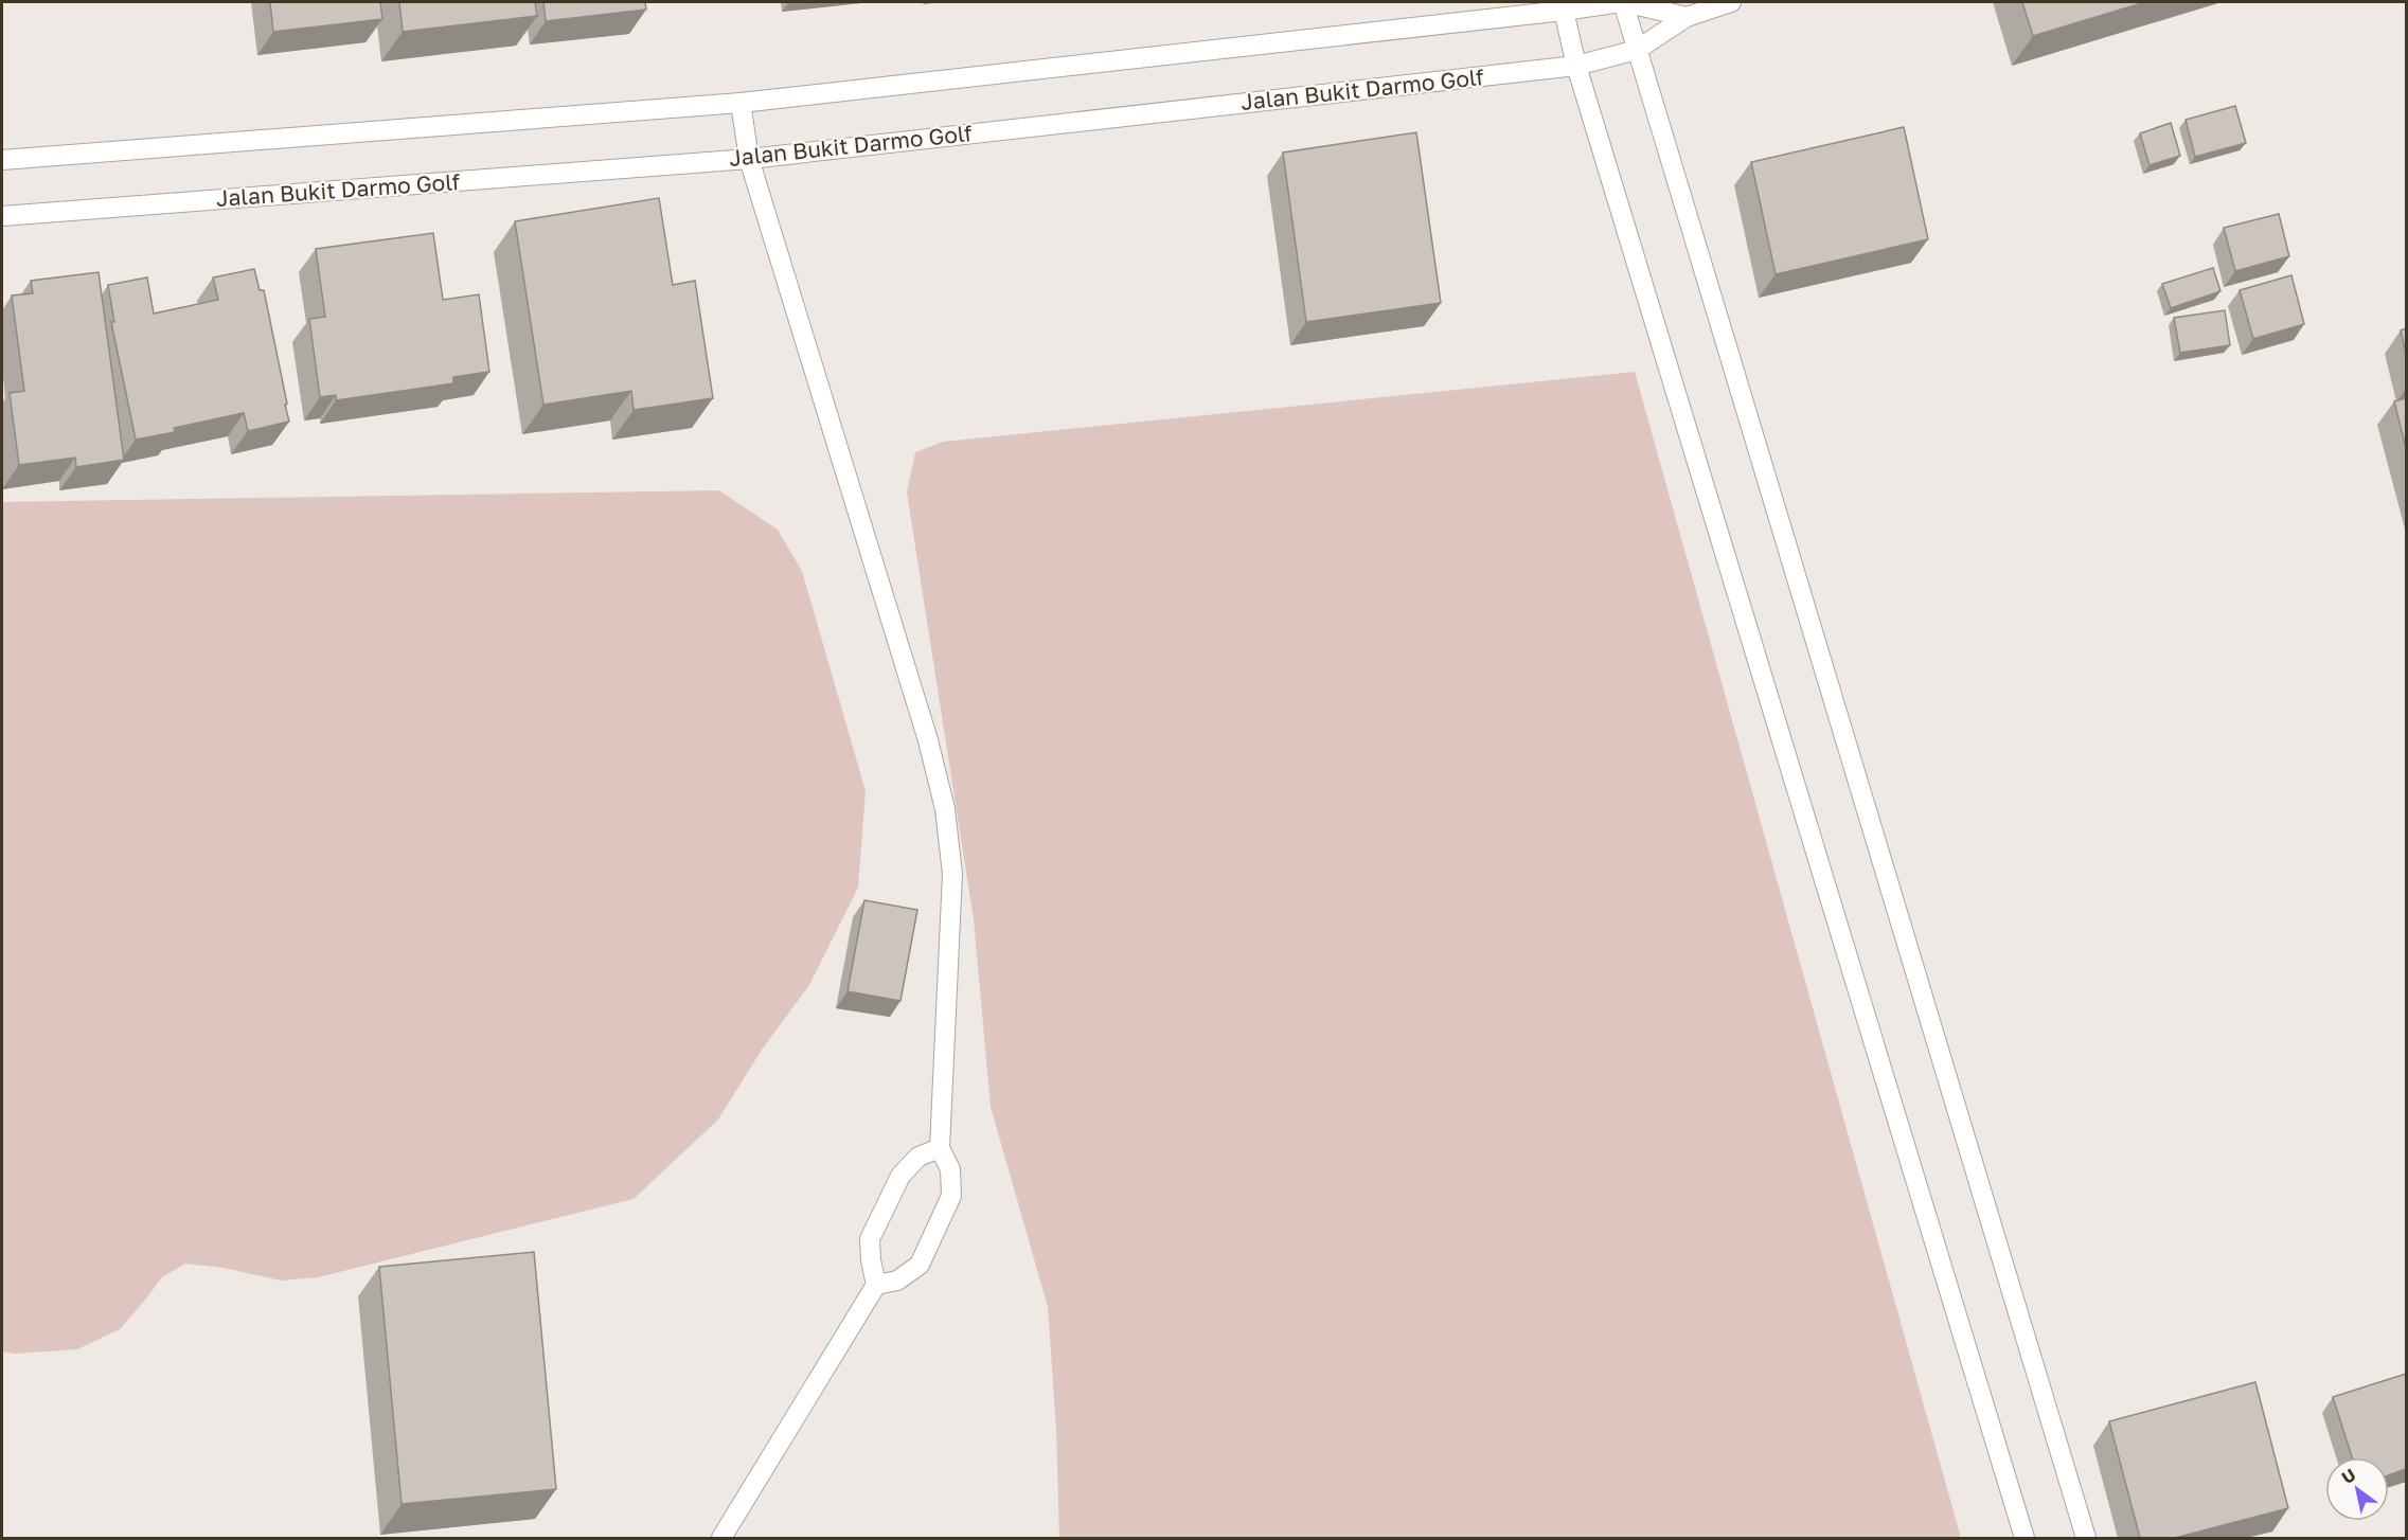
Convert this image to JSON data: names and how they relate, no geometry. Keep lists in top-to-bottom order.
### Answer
{
  "streets": {
    "street": ["Jalan Bukit Darmo Golf"]
  },
  "north": "top left"
}
